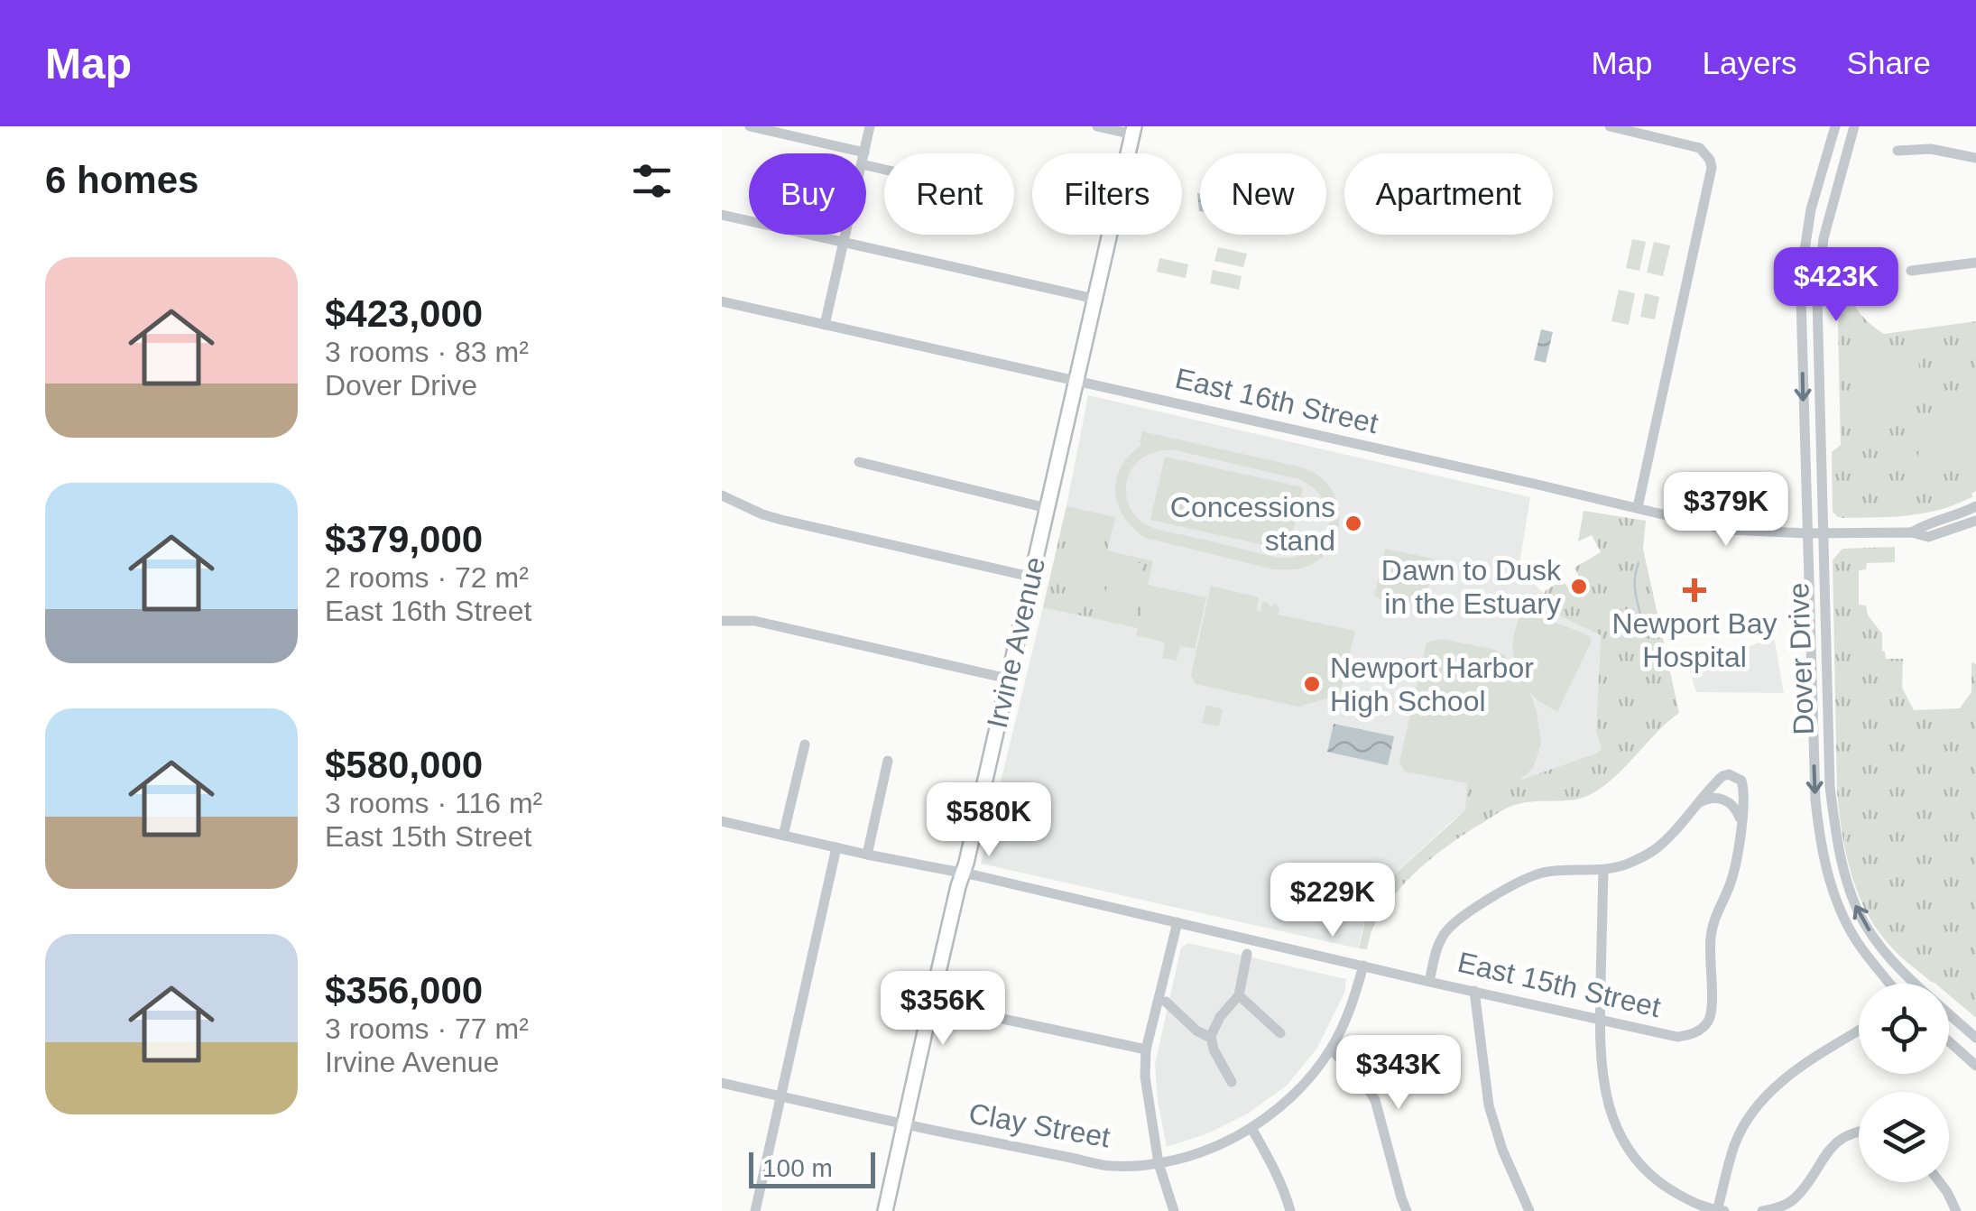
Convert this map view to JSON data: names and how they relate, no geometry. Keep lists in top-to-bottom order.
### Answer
{
  "streets": {
    "main road": ["Irvine Avenue"],
    "street": [
      "East 16th Street",
      "Dover Drive",
      "East 15th Street",
      "Clay Street"
    ]
  },
  "crossings": [
    ["East 16th Street", "Irvine Avenue"],
    ["East 16th Street", "Dover Drive"],
    ["Irvine Avenue", "East 15th Street"],
    ["Irvine Avenue", "Clay Street"],
    ["East 15th Street", "Clay Street"]
  ],
  "places": {
    "other": ["Concessions stand", "Dawn to Dusk in the Estuary", "Newport Harbor High School"],
    "health": ["Newport Bay Hospital"]
  },
  "scale_bar": "100 m",
  "page": {
    "header": "Map",
    "nav": ["Map", "Layers", "Share"],
    "heading": "6 homes",
    "chip": [
      "Buy",
      "Rent",
      "Filters",
      "New",
      "Apartment"
    ],
    "list": [
      {
        "name": "$423,000",
        "note": "3 rooms · 83 m² · Dover Drive"
      },
      {
        "name": "$379,000",
        "note": "2 rooms · 72 m² · East 16th Street"
      },
      {
        "name": "$580,000",
        "note": "3 rooms · 116 m² · East 15th Street"
      },
      {
        "name": "$356,000",
        "note": "3 rooms · 77 m² · Irvine Avenue"
      }
    ],
    "price": [
      "$423K",
      "$379K",
      "$580K",
      "$229K",
      "$356K",
      "$343K"
    ],
    "scale": "100 m"
  }
}
